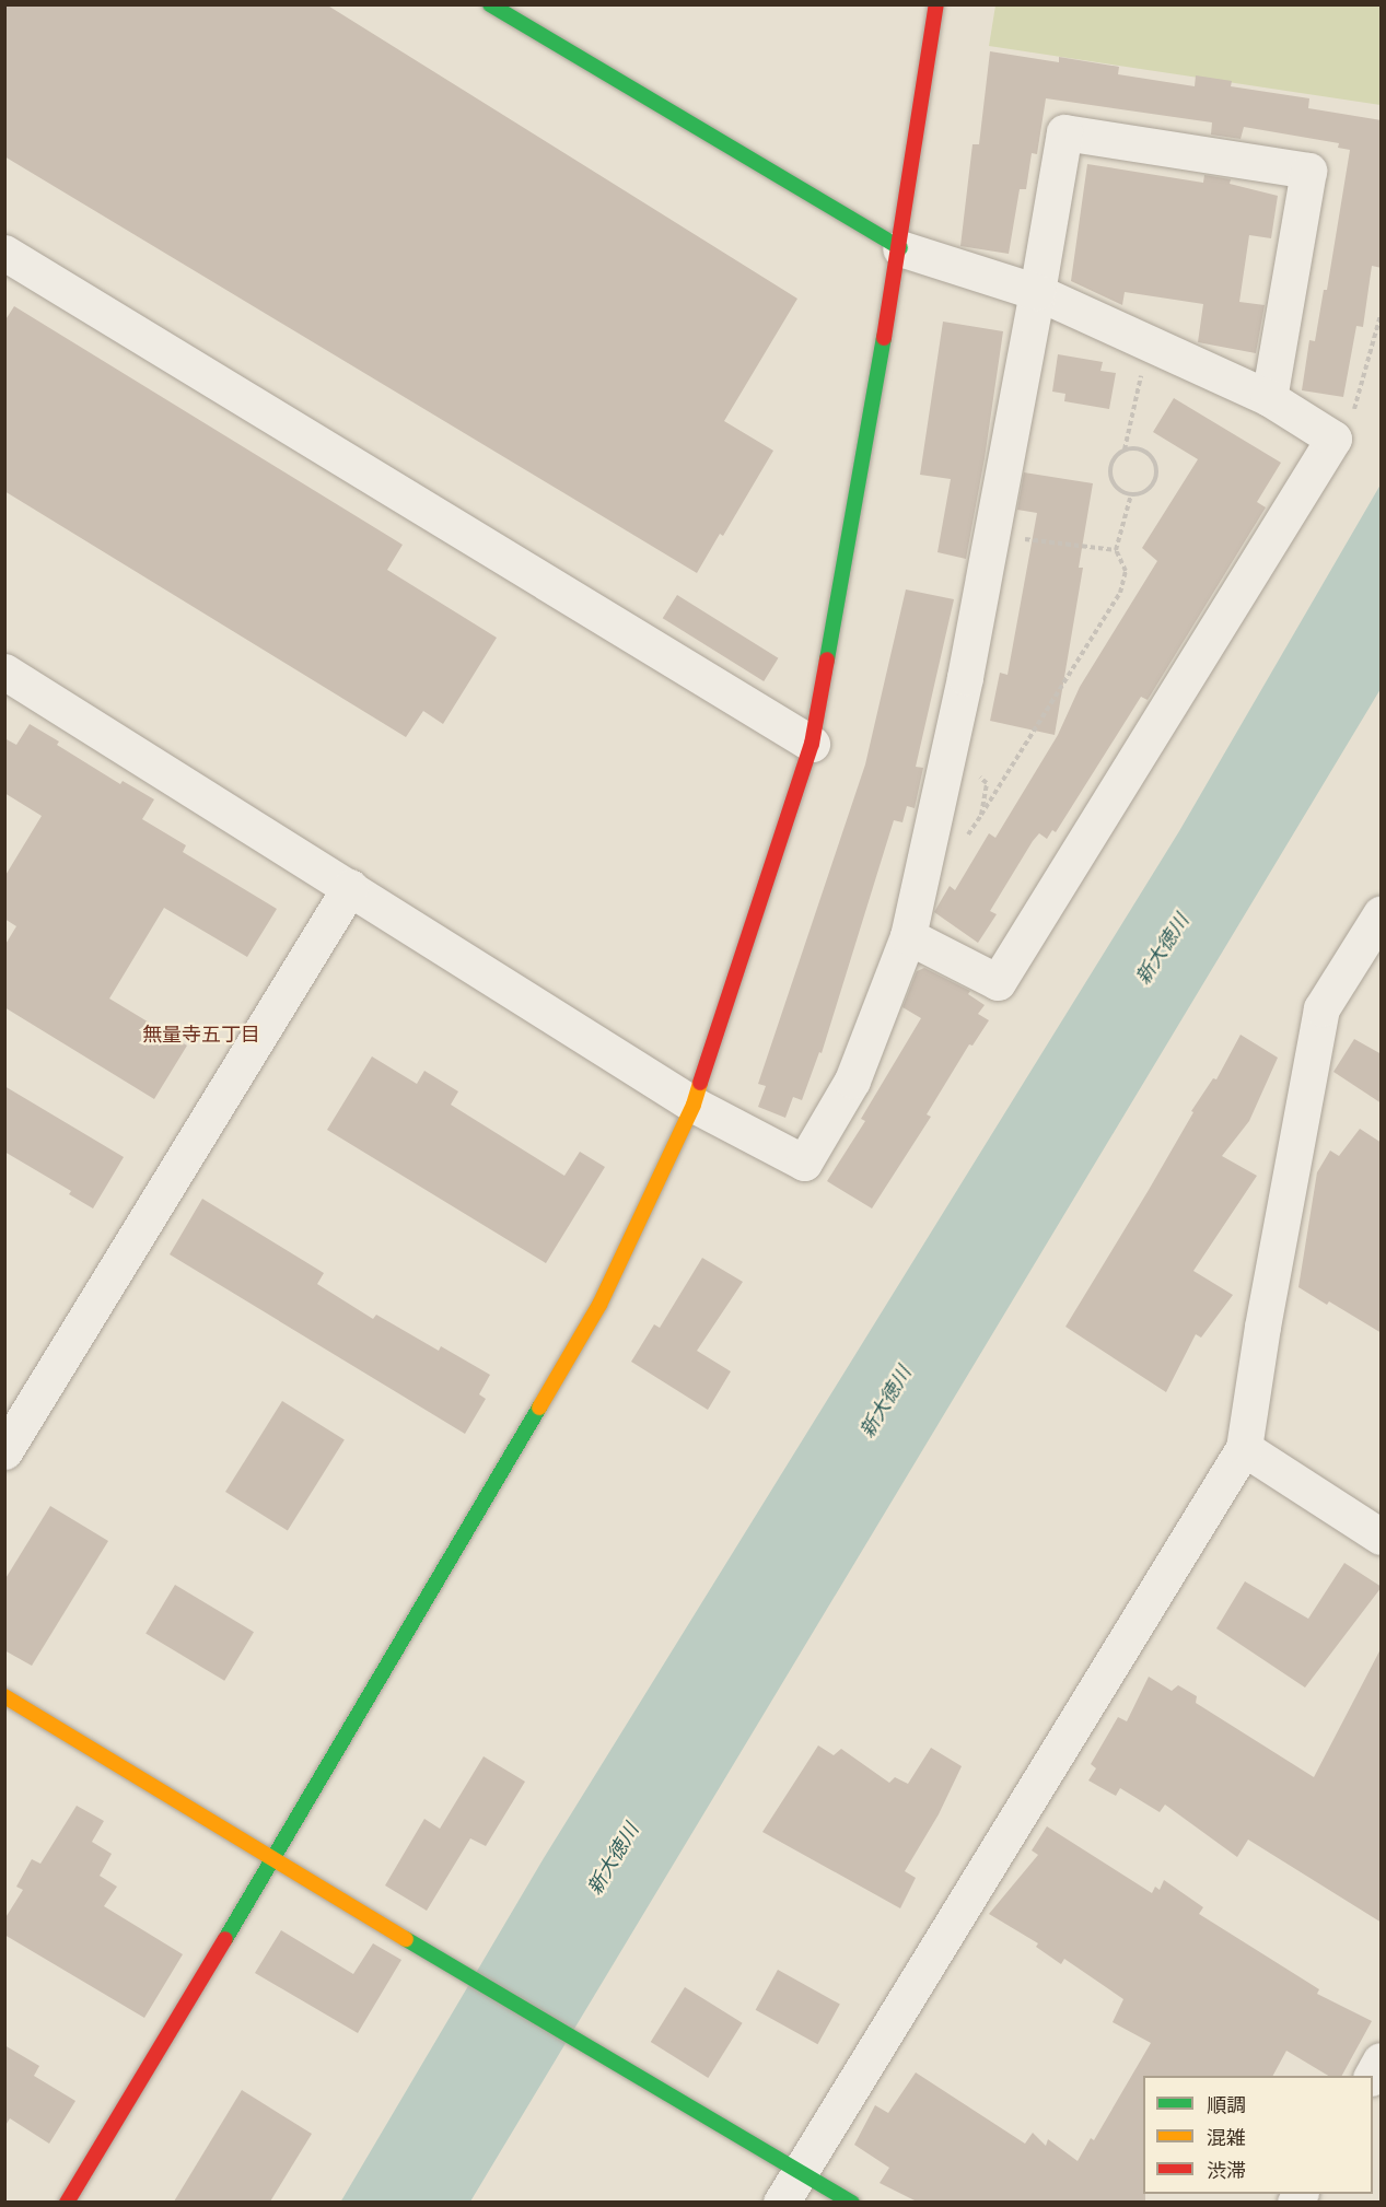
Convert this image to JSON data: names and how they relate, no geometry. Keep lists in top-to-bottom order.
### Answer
{
  "districts": ["無量寺五丁目"],
  "water": ["新大徳川"],
  "legend": ["順調", "混雑", "渋滞"]
}
